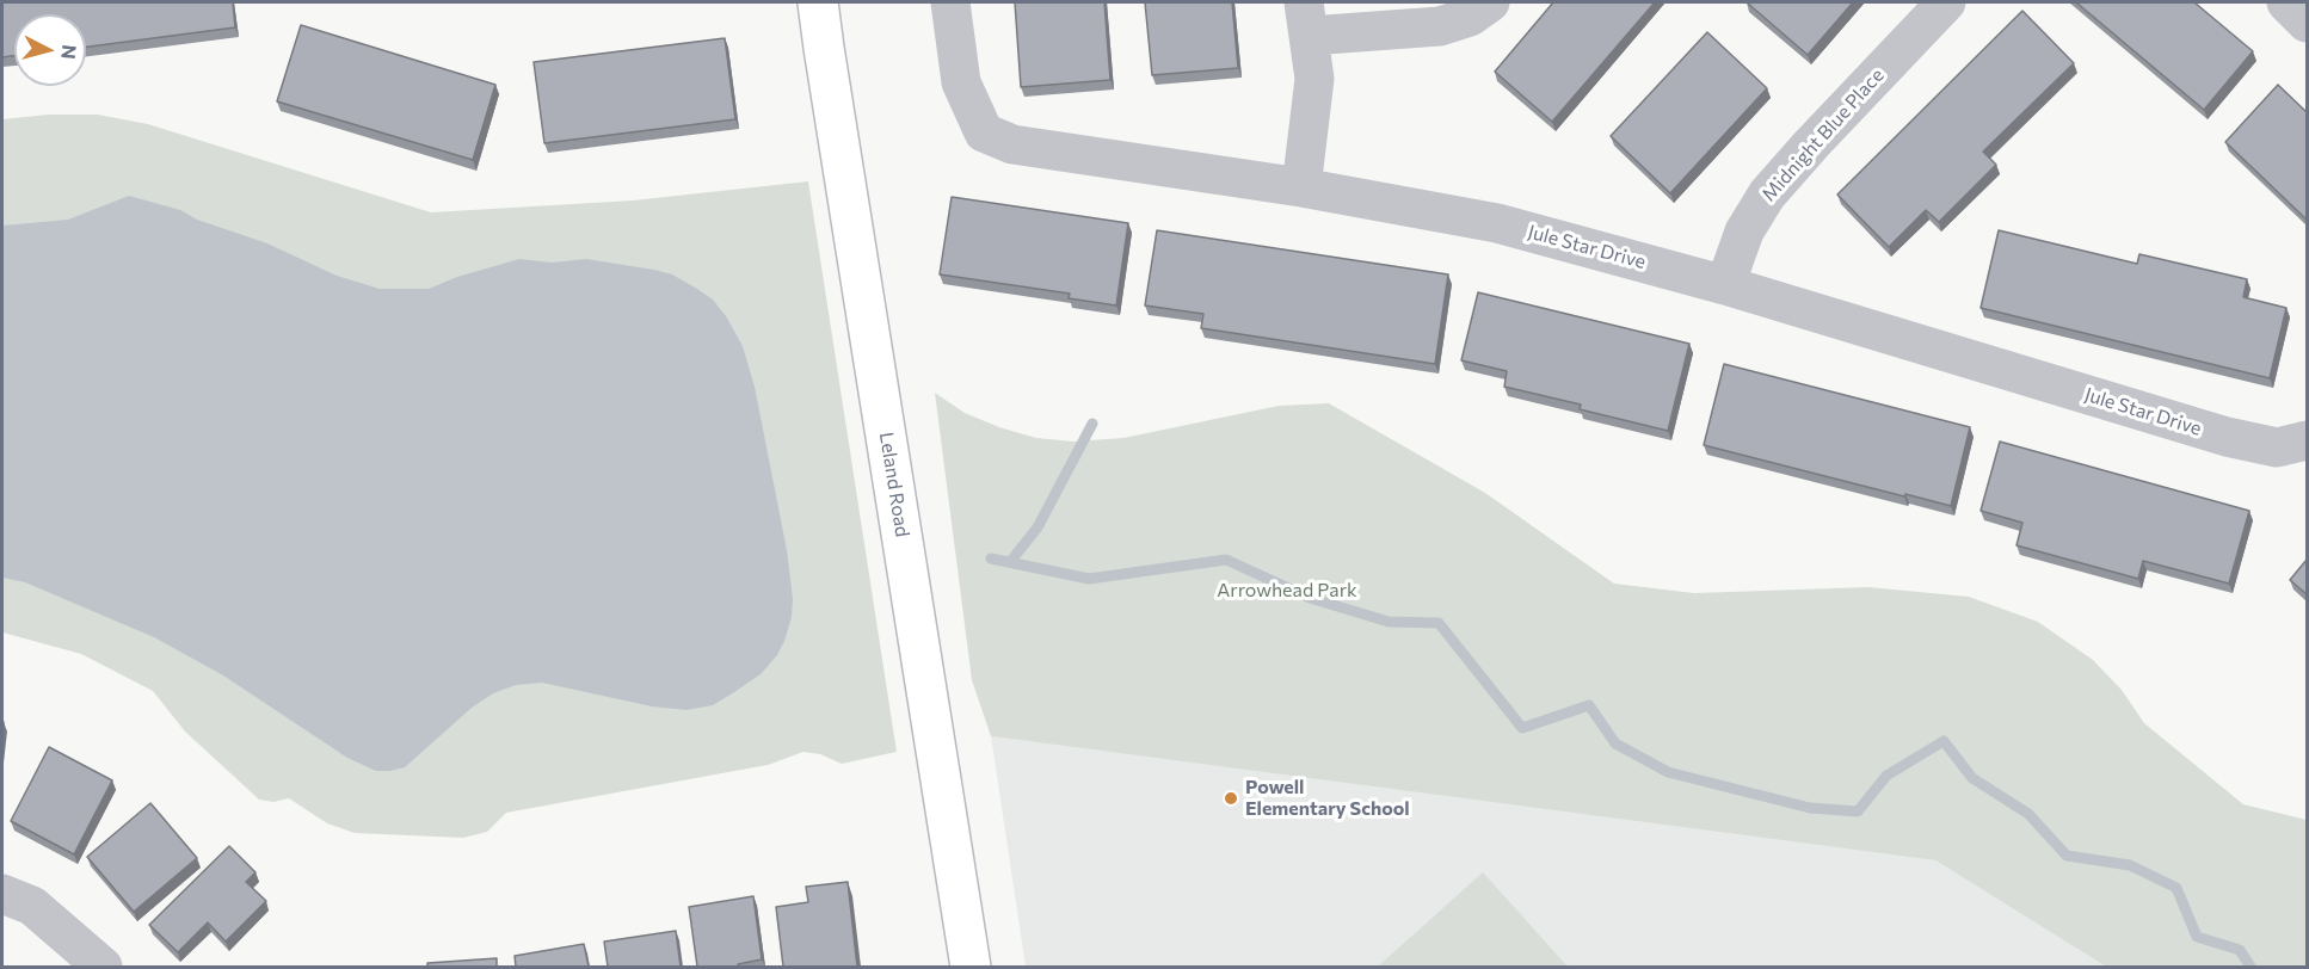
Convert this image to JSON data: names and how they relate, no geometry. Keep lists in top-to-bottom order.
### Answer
{
  "streets": {
    "street": ["Midnight Blue Place", "Jule Star Drive", "Leland Road"]
  },
  "crossings": [
    ["Midnight Blue Place", "Jule Star Drive"]
  ],
  "parks": ["Arrowhead Park"],
  "places": ["Powell Elementary School"],
  "north": "right"
}
